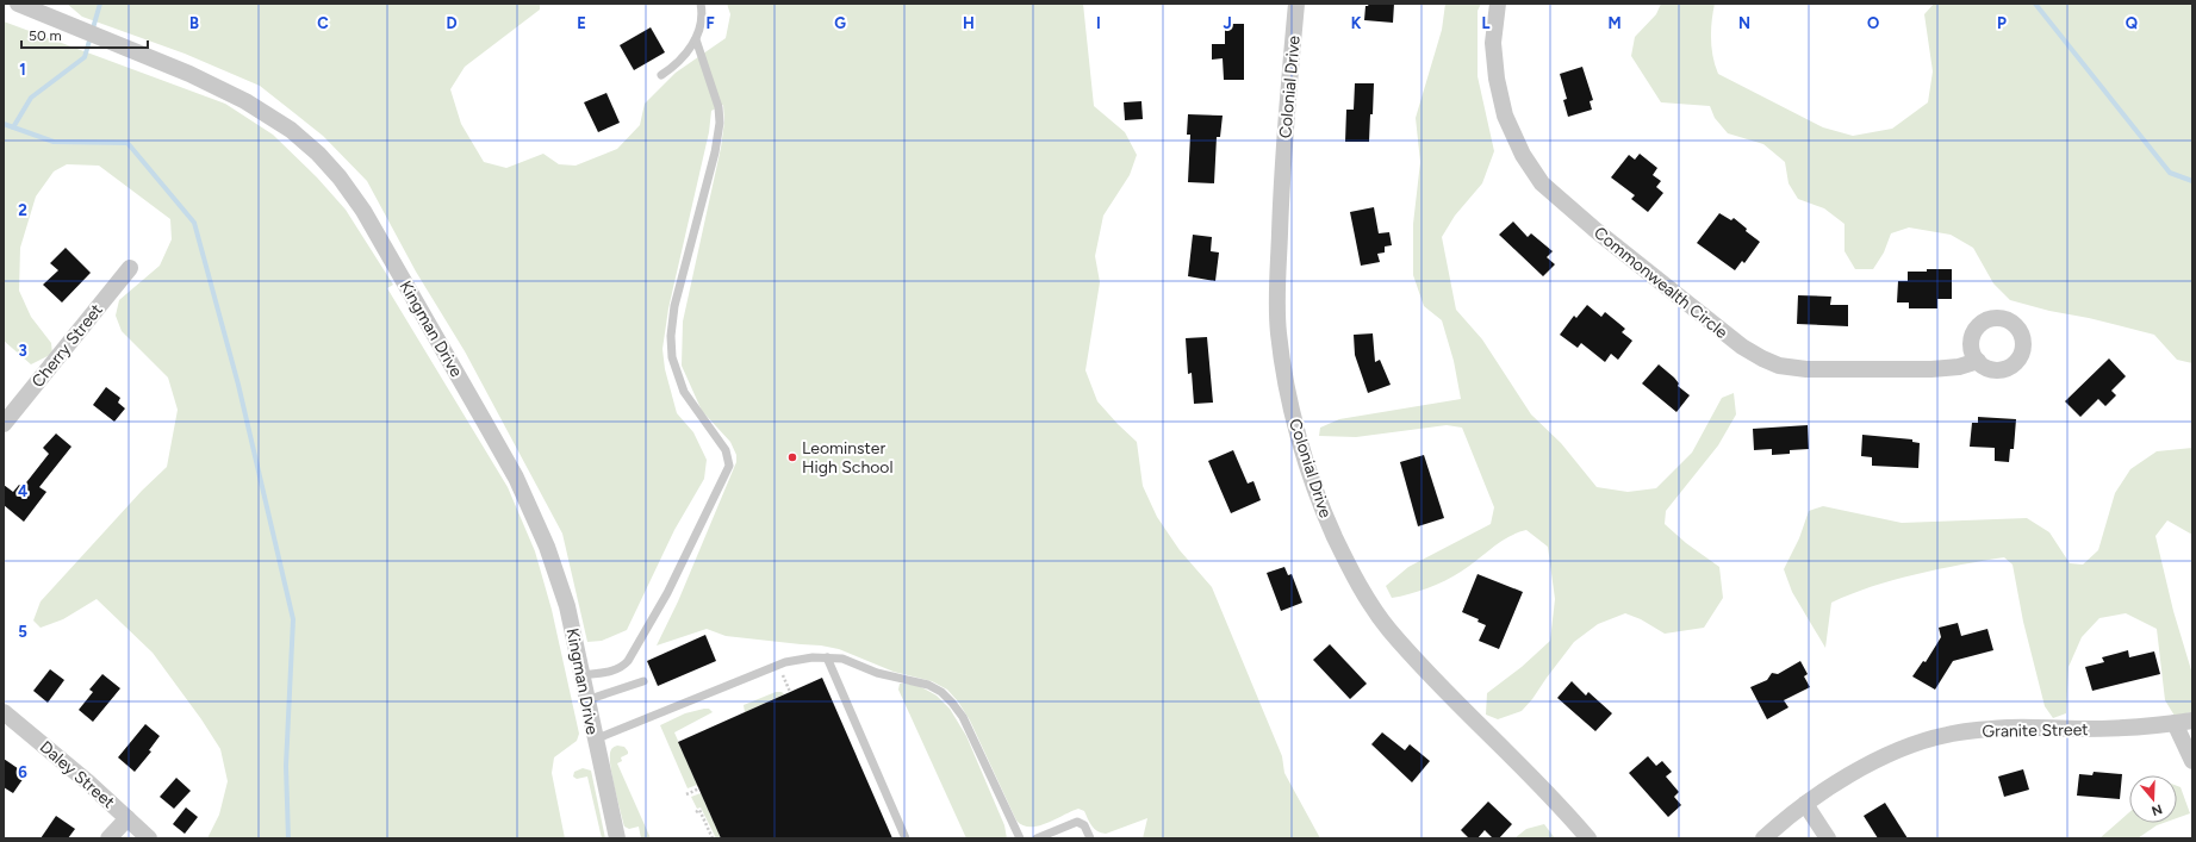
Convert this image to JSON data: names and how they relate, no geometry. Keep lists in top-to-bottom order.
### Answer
{
  "streets": {
    "street": [
      "Colonial Drive",
      "Commonwealth Circle",
      "Kingman Drive",
      "Cherry Street",
      "Granite Street",
      "Daley Street"
    ]
  },
  "places": ["Leominster High School"],
  "scale_bar": "50 m",
  "north": "bottom",
  "grid": {
    "columns": [
      "B",
      "C",
      "D",
      "E",
      "F",
      "G",
      "H",
      "I",
      "J",
      "K",
      "L",
      "M",
      "N",
      "O",
      "P",
      "Q"
    ],
    "rows": [
      "1",
      "2",
      "3",
      "4",
      "5",
      "6"
    ]
  }
}
